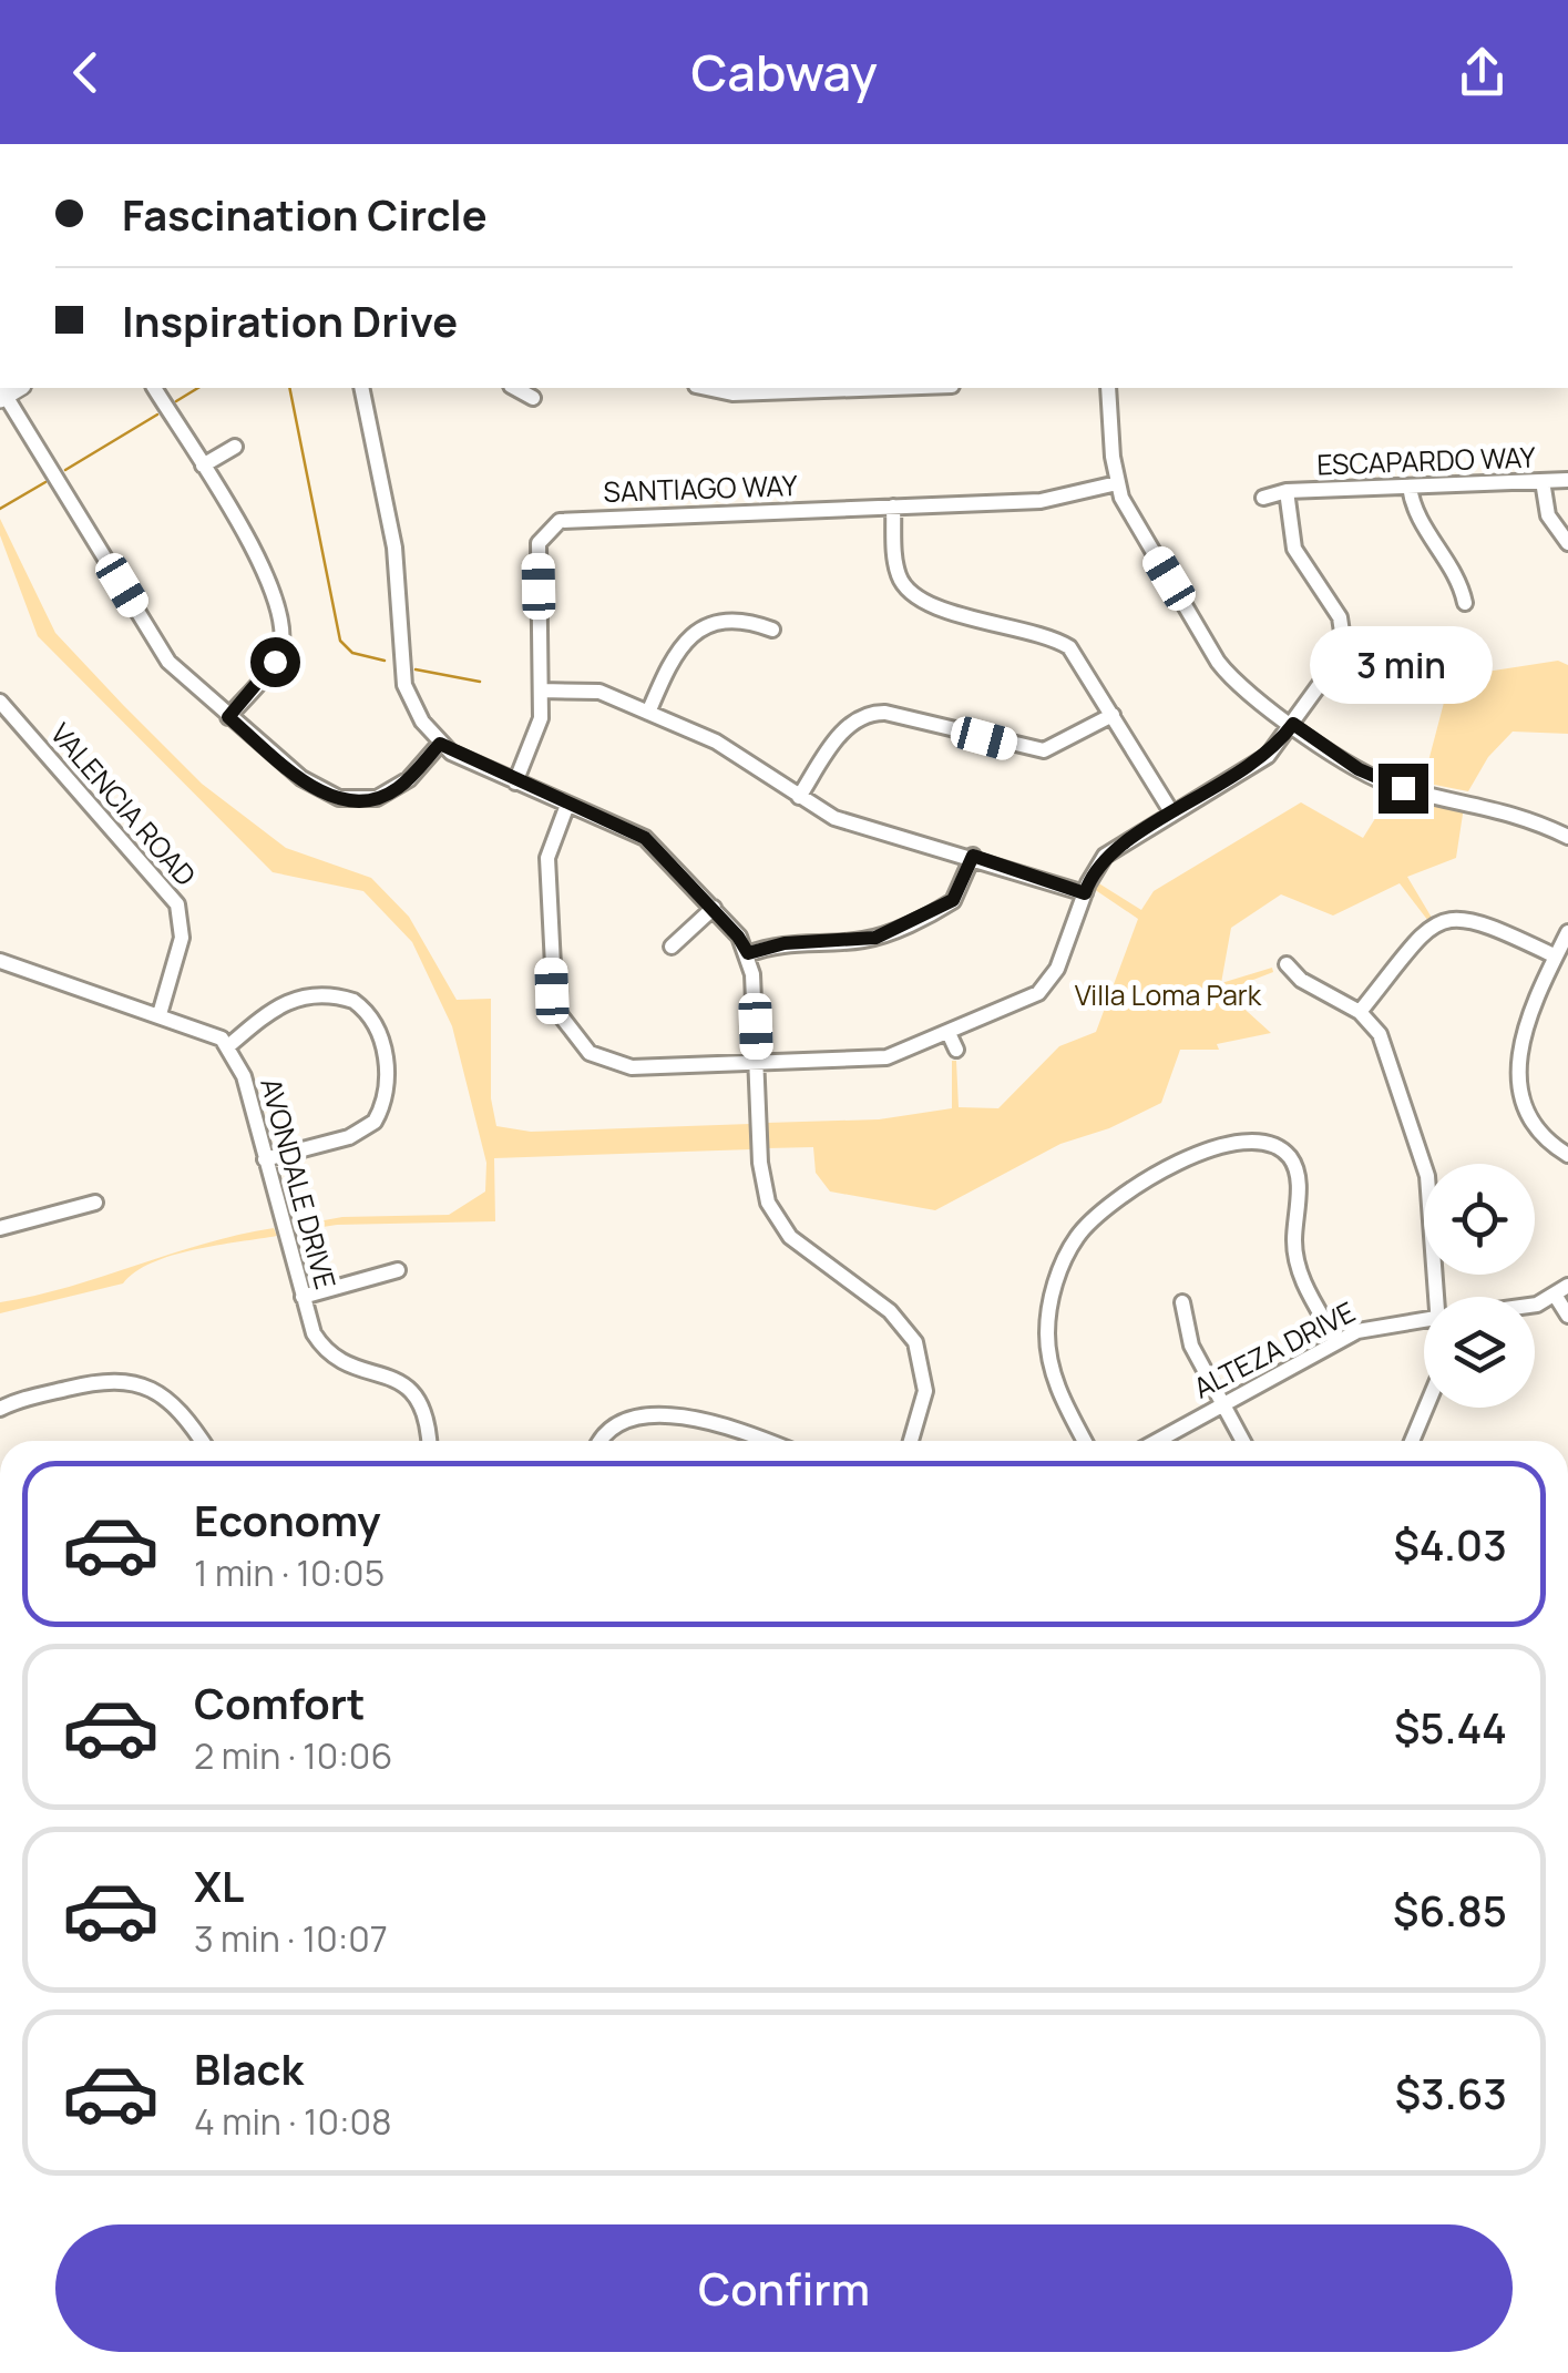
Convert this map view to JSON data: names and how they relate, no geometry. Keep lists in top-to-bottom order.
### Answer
{
  "streets": {
    "street": [
      "ESCAPARDO WAY",
      "SANTIAGO WAY",
      "VALENCIA ROAD",
      "AVONDALE DRIVE",
      "ALTEZA DRIVE"
    ]
  },
  "parks": ["Villa Loma Park"],
  "page": {
    "header": "Cabway",
    "banner": ["Fascination Circle", "Inspiration Drive"],
    "bubble": "3 min",
    "list": [
      {
        "name": "Economy",
        "note": "1 min · 10:05",
        "value": "$4.03"
      },
      {
        "name": "Comfort",
        "note": "2 min · 10:06",
        "value": "$5.44"
      },
      {
        "name": "XL",
        "note": "3 min · 10:07",
        "value": "$6.85"
      },
      {
        "name": "Black",
        "note": "4 min · 10:08",
        "value": "$3.63"
      }
    ],
    "buttons": "Confirm"
  }
}
